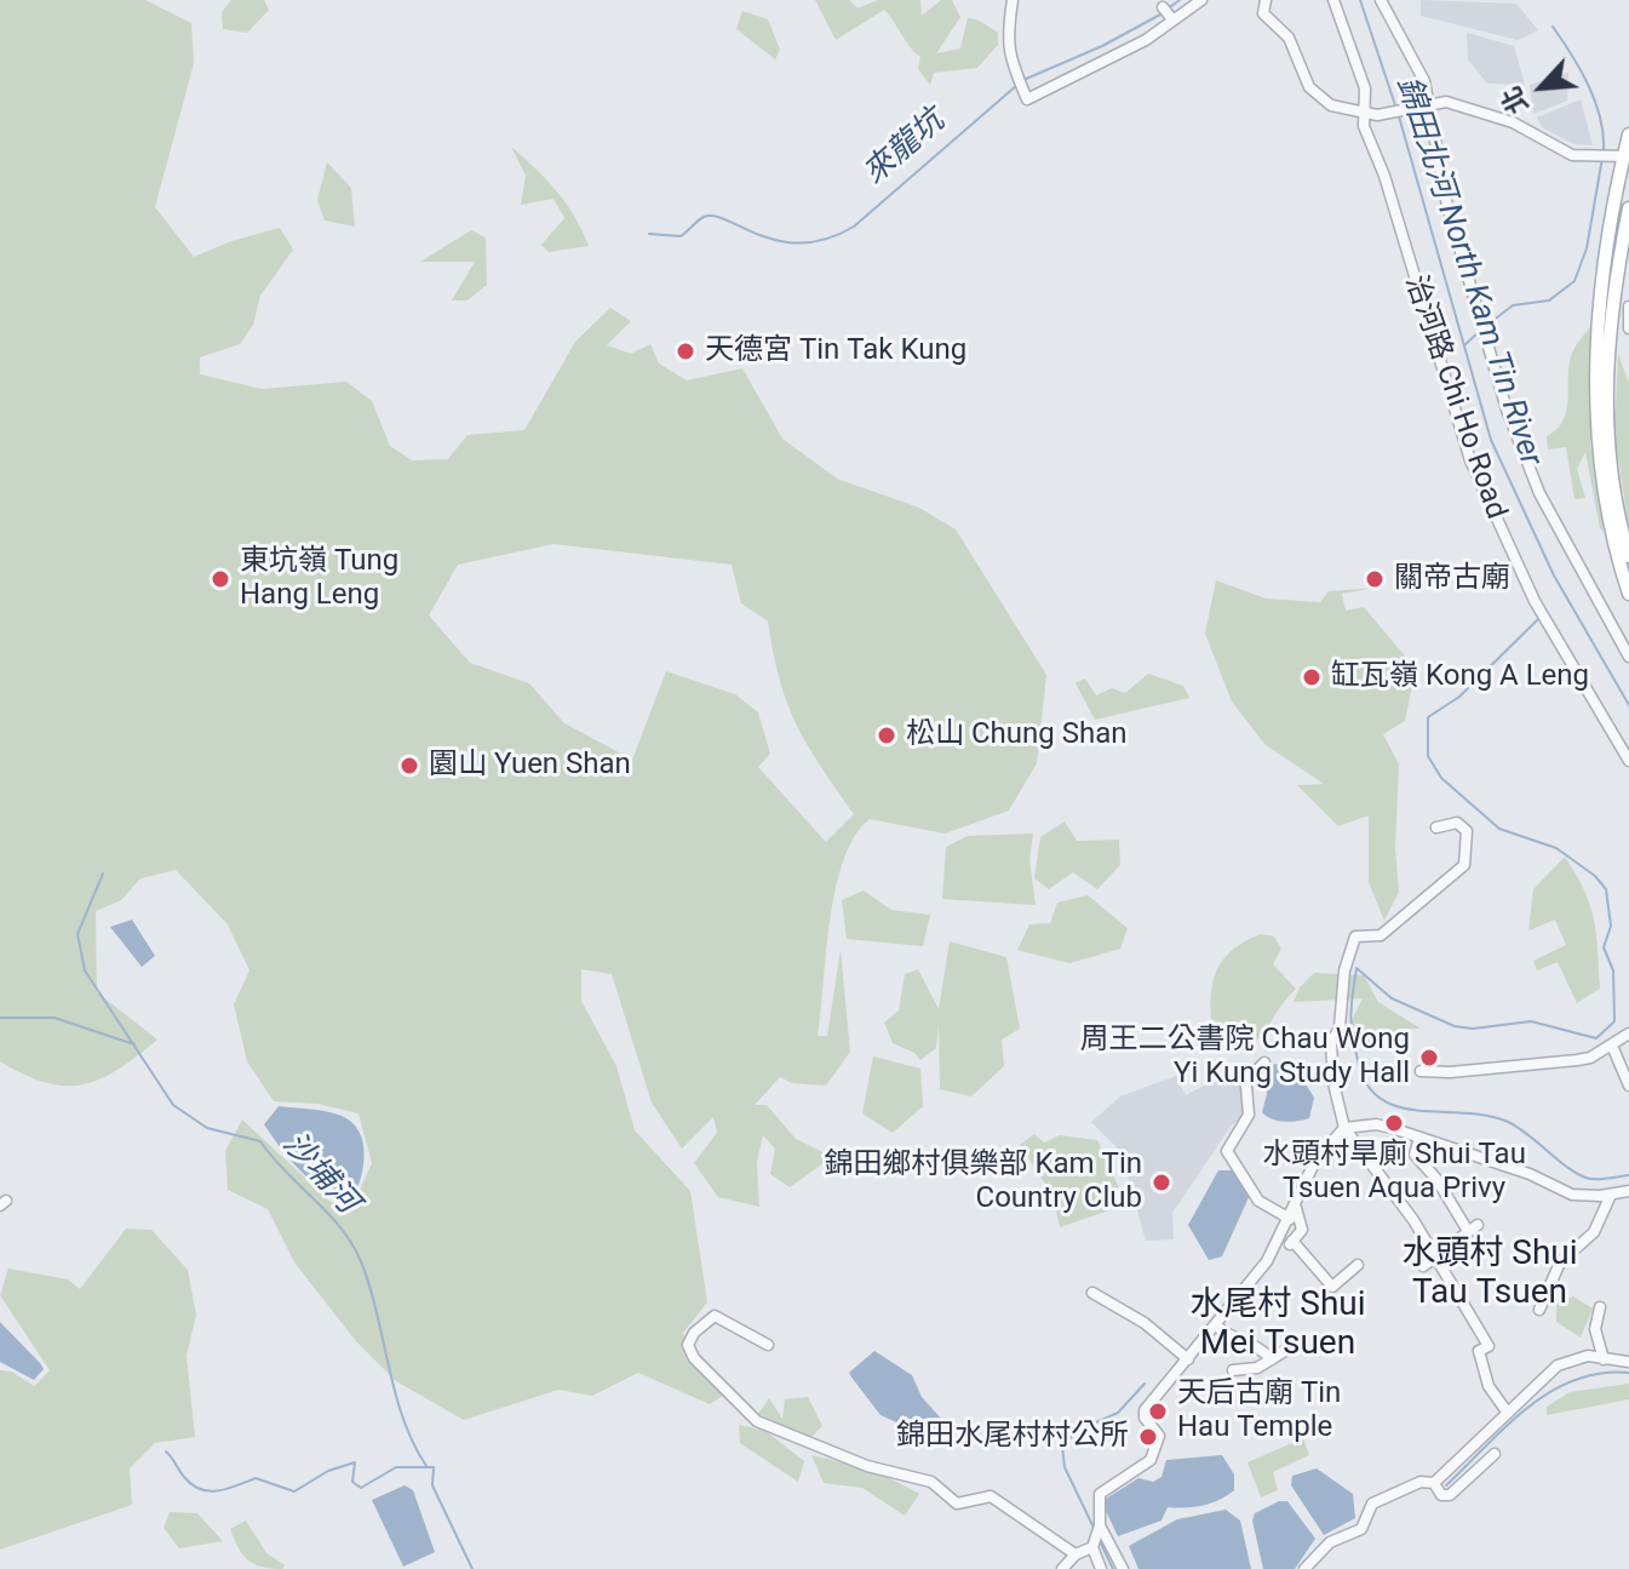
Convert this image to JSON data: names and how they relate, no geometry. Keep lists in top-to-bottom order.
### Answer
{
  "streets": {
    "street": ["治河路 Chi Ho Road"]
  },
  "districts": ["水頭村 Shui Tau Tsuen", "水尾村 Shui Mei Tsuen"],
  "water": ["來龍坑", "錦田北河 North Kam Tin River", "沙埔河"],
  "places": [
    "天德宮 Tin Tak Kung",
    "東坑嶺 Tung Hang Leng",
    "關帝古廟",
    "缸瓦嶺 Kong A Leng",
    "松山 Chung Shan",
    "園山 Yuen Shan",
    "周王二公書院 Chau Wong Yi Kung Study Hall",
    "水頭村旱廁 Shui Tau Tsuen Aqua Privy",
    "錦田鄉村俱樂部 Kam Tin Country Club",
    "天后古廟 Tin Hau Temple",
    "錦田水尾村村公所"
  ],
  "north": "bottom left"
}
